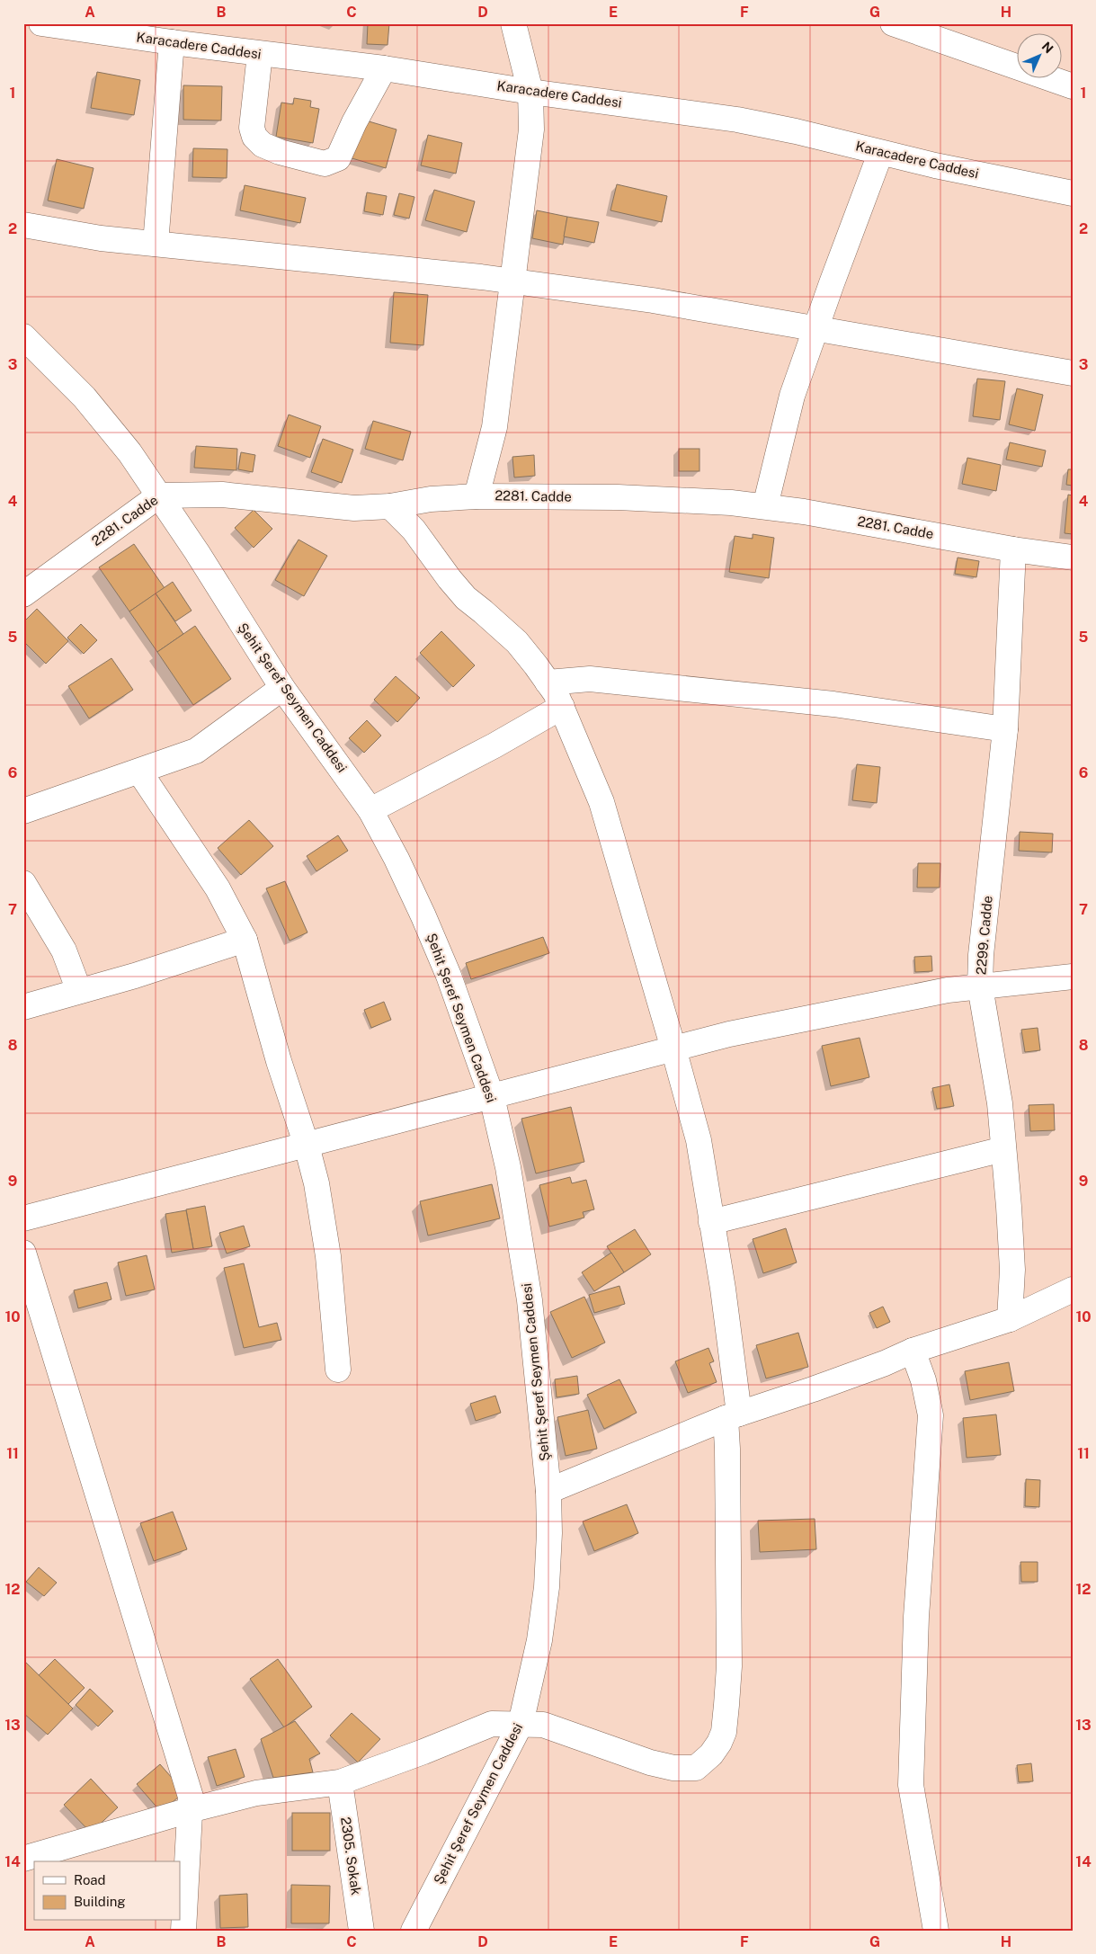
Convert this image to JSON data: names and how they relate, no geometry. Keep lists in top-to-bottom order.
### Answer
{
  "streets": {
    "street": [
      "Karacadere Caddesi",
      "2281. Cadde",
      "Şehit Şeref Seymen Caddesi",
      "2299. Cadde",
      "2305. Sokak"
    ]
  },
  "crossings": [
    ["2281. Cadde", "Şehit Şeref Seymen Caddesi"],
    ["2281. Cadde", "2299. Cadde"]
  ],
  "legend": ["Road", "Building"],
  "north": "top right",
  "grid": {
    "columns": [
      "A",
      "B",
      "C",
      "D",
      "E",
      "F",
      "G",
      "H"
    ],
    "rows": [
      "1",
      "2",
      "3",
      "4",
      "5",
      "6",
      "7",
      "8",
      "9",
      "10",
      "11",
      "12",
      "13",
      "14"
    ]
  }
}
